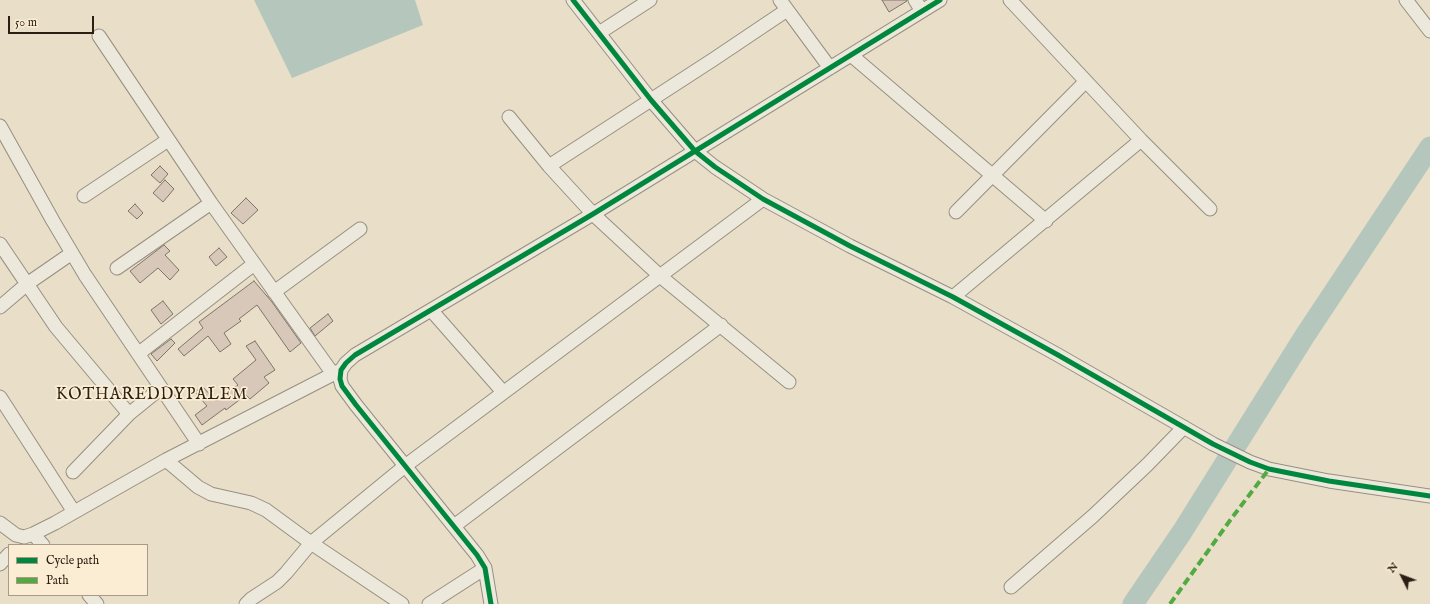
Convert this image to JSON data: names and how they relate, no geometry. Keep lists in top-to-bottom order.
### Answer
{
  "districts": ["KOTHAREDDYPALEM"],
  "legend": ["Cycle path", "Path"],
  "scale_bar": "50 m",
  "north": "top left"
}
